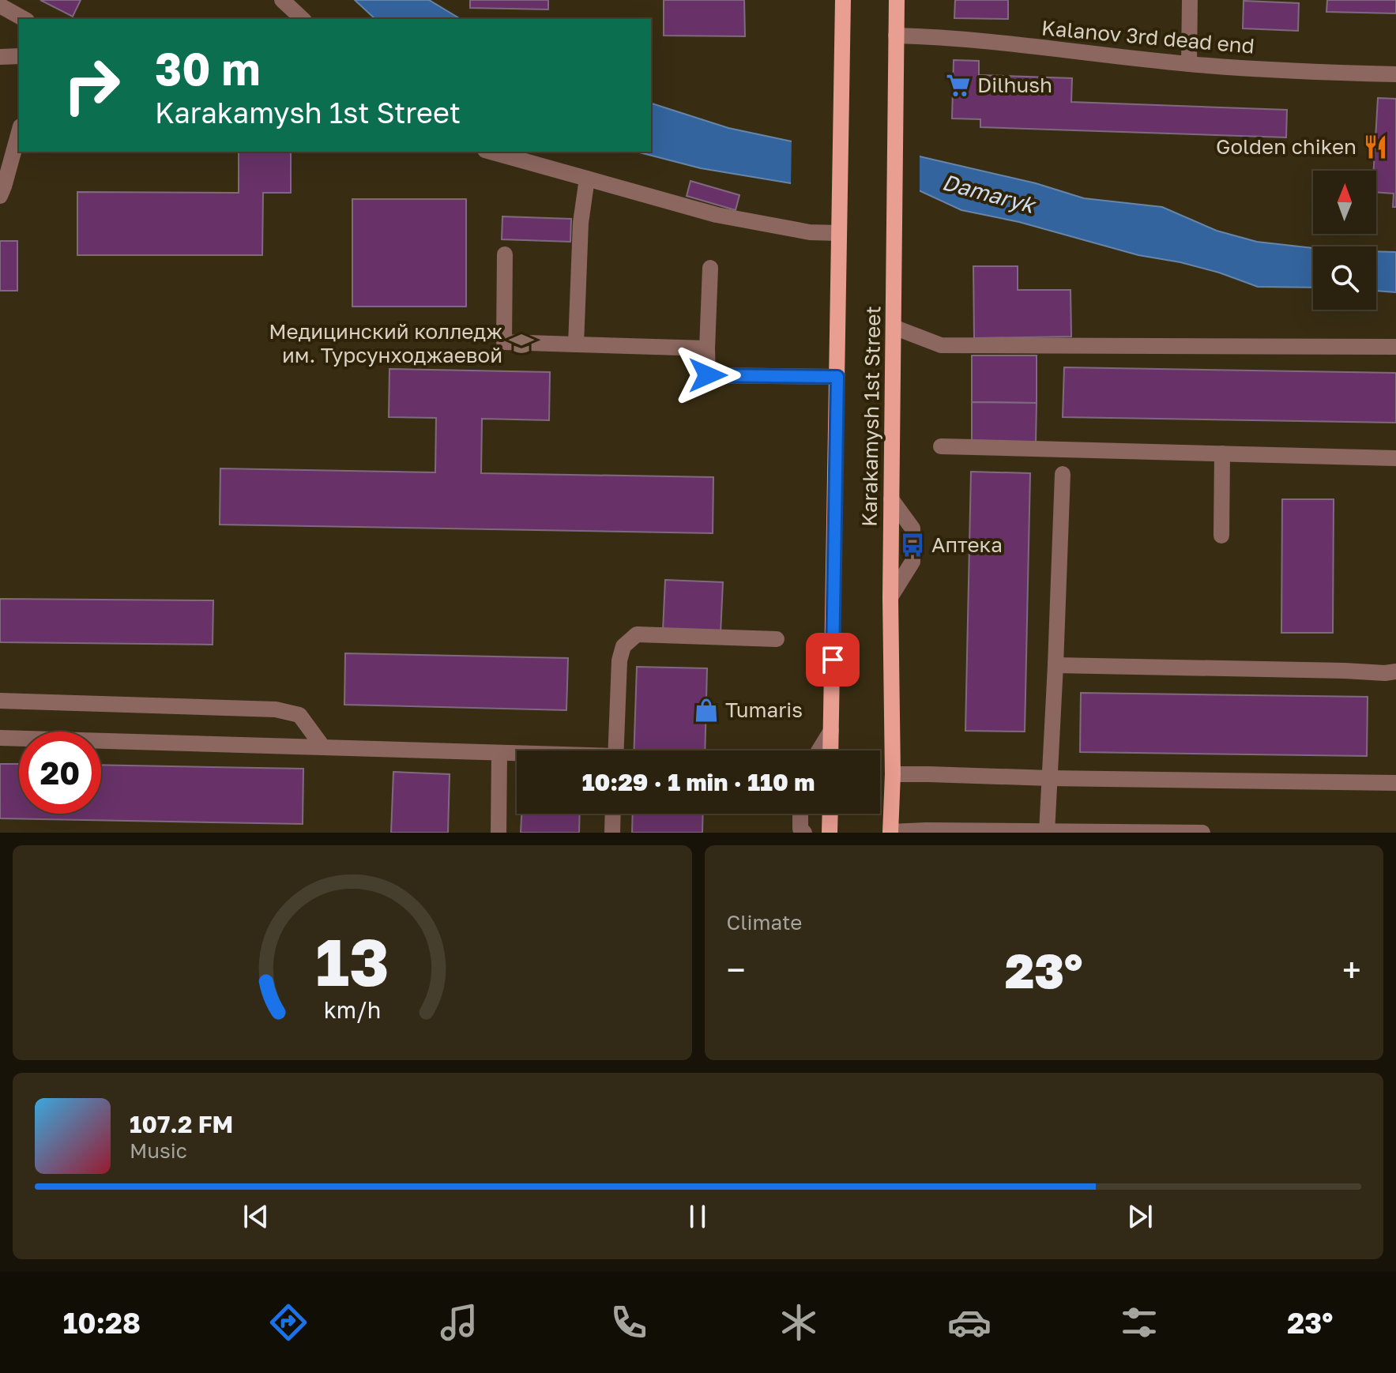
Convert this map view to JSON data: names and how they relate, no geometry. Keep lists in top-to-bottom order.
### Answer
{
  "streets": {
    "main road": ["Karakamysh 1st Street"],
    "street": ["Kalanov 3rd dead end"]
  },
  "crossings": [
    ["Kalanov 3rd dead end", "Karakamysh 1st Street"]
  ],
  "water": ["Damaryk"],
  "places": {
    "supermarket": ["Dilhush"],
    "restaurant": ["Golden chiken"],
    "school or university": ["Медицинский колледж им. Турсунходжаевой"],
    "bus stop": ["Аптека"],
    "shop": ["Tumaris"]
  },
  "north": "top",
  "page": {
    "turn": ["30 m", "Karakamysh 1st Street"],
    "limit": "20",
    "trip": "10:29 · 1 min · 110 m",
    "tile": "Climate",
    "heat": ["−", "23°", "+"],
    "song": ["107.2 FM", "Music"],
    "tabs": ["10:28", "23°"],
    "gauge": ["13", "km/h"]
  }
}
